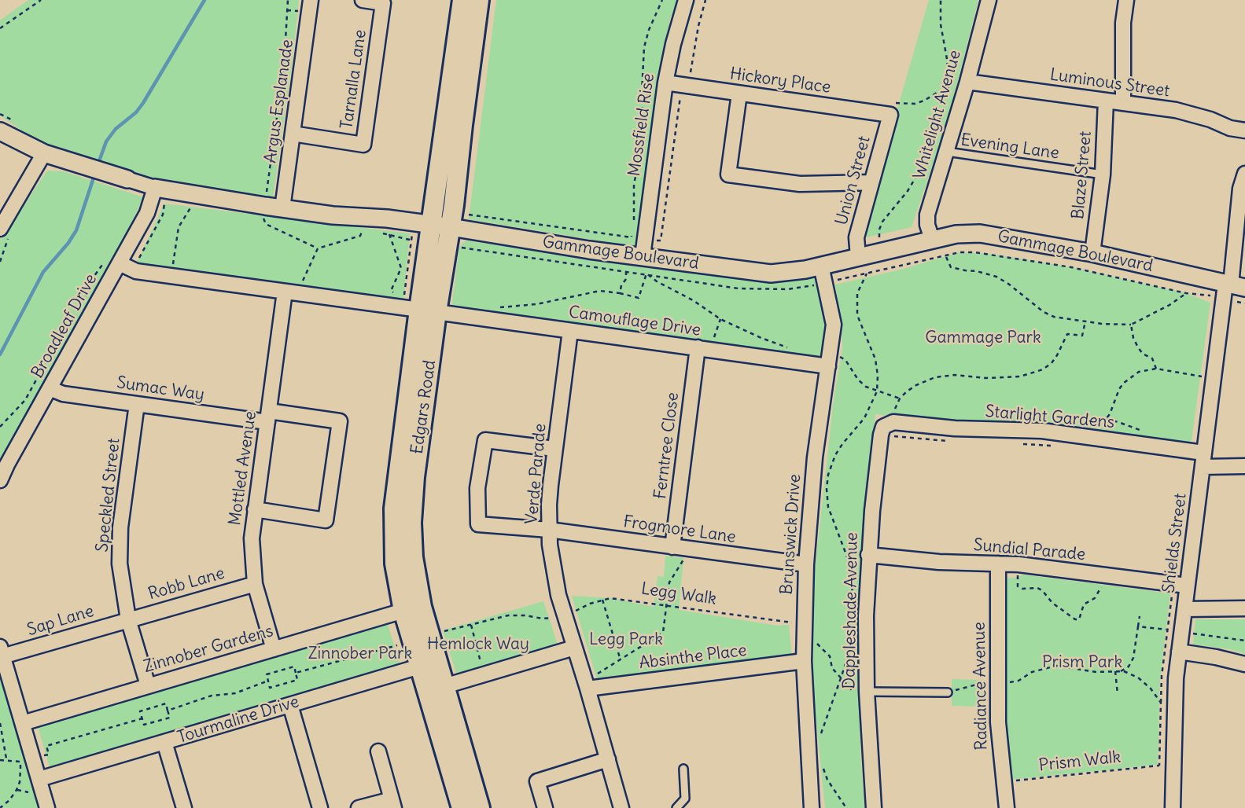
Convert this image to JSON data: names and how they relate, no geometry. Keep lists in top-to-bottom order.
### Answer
{
  "streets": {
    "main road": ["Edgars Road"],
    "street": [
      "Tarnalla Lane",
      "Hickory Place",
      "Luminous Street",
      "Argus Esplanade",
      "Whitelight Avenue",
      "Mossfield Rise",
      "Blaze Street",
      "Union Street",
      "Gammage Boulevard",
      "Camouflage Drive",
      "Broadleaf Drive",
      "Sumac Way",
      "Starlight Gardens",
      "Ferntree Close",
      "Mottled Avenue",
      "Verde Parade",
      "Speckled Street",
      "Frogmore Lane",
      "Brunswick Drive",
      "Shields Street",
      "Sundial Parade",
      "Robb Lane",
      "Dappleshade Avenue",
      "Sap Lane",
      "Zinnober Gardens",
      "Absinthe Place",
      "Radiance Avenue",
      "Tourmaline Drive"
    ],
    "lane": ["Evening Lane"],
    "path": ["Legg Walk", "Prism Walk"]
  },
  "crossings": [
    ["Tarnalla Lane", "Argus Esplanade"],
    ["Hickory Place", "Mossfield Rise"],
    ["Hickory Place", "Union Street"],
    ["Luminous Street", "Whitelight Avenue"],
    ["Luminous Street", "Blaze Street"],
    ["Argus Esplanade", "Gammage Boulevard"],
    ["Whitelight Avenue", "Evening Lane"],
    ["Whitelight Avenue", "Gammage Boulevard"],
    ["Mossfield Rise", "Gammage Boulevard"],
    ["Evening Lane", "Blaze Street"],
    ["Blaze Street", "Gammage Boulevard"],
    ["Union Street", "Gammage Boulevard"],
    ["Gammage Boulevard", "Broadleaf Drive"],
    ["Gammage Boulevard", "Edgars Road"],
    ["Gammage Boulevard", "Brunswick Drive"],
    ["Gammage Boulevard", "Shields Street"],
    ["Camouflage Drive", "Broadleaf Drive"],
    ["Camouflage Drive", "Edgars Road"],
    ["Camouflage Drive", "Ferntree Close"],
    ["Camouflage Drive", "Mottled Avenue"],
    ["Camouflage Drive", "Verde Parade"],
    ["Camouflage Drive", "Brunswick Drive"],
    ["Broadleaf Drive", "Sumac Way"],
    ["Sumac Way", "Mottled Avenue"],
    ["Sumac Way", "Speckled Street"],
    ["Edgars Road", "Legg Walk"],
    ["Edgars Road", "Zinnober Gardens"],
    ["Edgars Road", "Tourmaline Drive"],
    ["Starlight Gardens", "Shields Street"],
    ["Starlight Gardens", "Dappleshade Avenue"],
    ["Ferntree Close", "Frogmore Lane"],
    ["Mottled Avenue", "Robb Lane"],
    ["Mottled Avenue", "Zinnober Gardens"],
    ["Verde Parade", "Frogmore Lane"],
    ["Verde Parade", "Legg Walk"],
    ["Verde Parade", "Absinthe Place"],
    ["Speckled Street", "Robb Lane"],
    ["Speckled Street", "Sap Lane"],
    ["Speckled Street", "Zinnober Gardens"],
    ["Frogmore Lane", "Brunswick Drive"],
    ["Brunswick Drive", "Absinthe Place"],
    ["Shields Street", "Sundial Parade"],
    ["Sundial Parade", "Dappleshade Avenue"],
    ["Sundial Parade", "Radiance Avenue"],
    ["Robb Lane", "Sap Lane"],
    ["Radiance Avenue", "Prism Walk"]
  ],
  "parks": [
    "Gammage Park",
    "Legg Park",
    "Hemlock Way",
    "Zinnober Park",
    "Prism Park"
  ]
}
